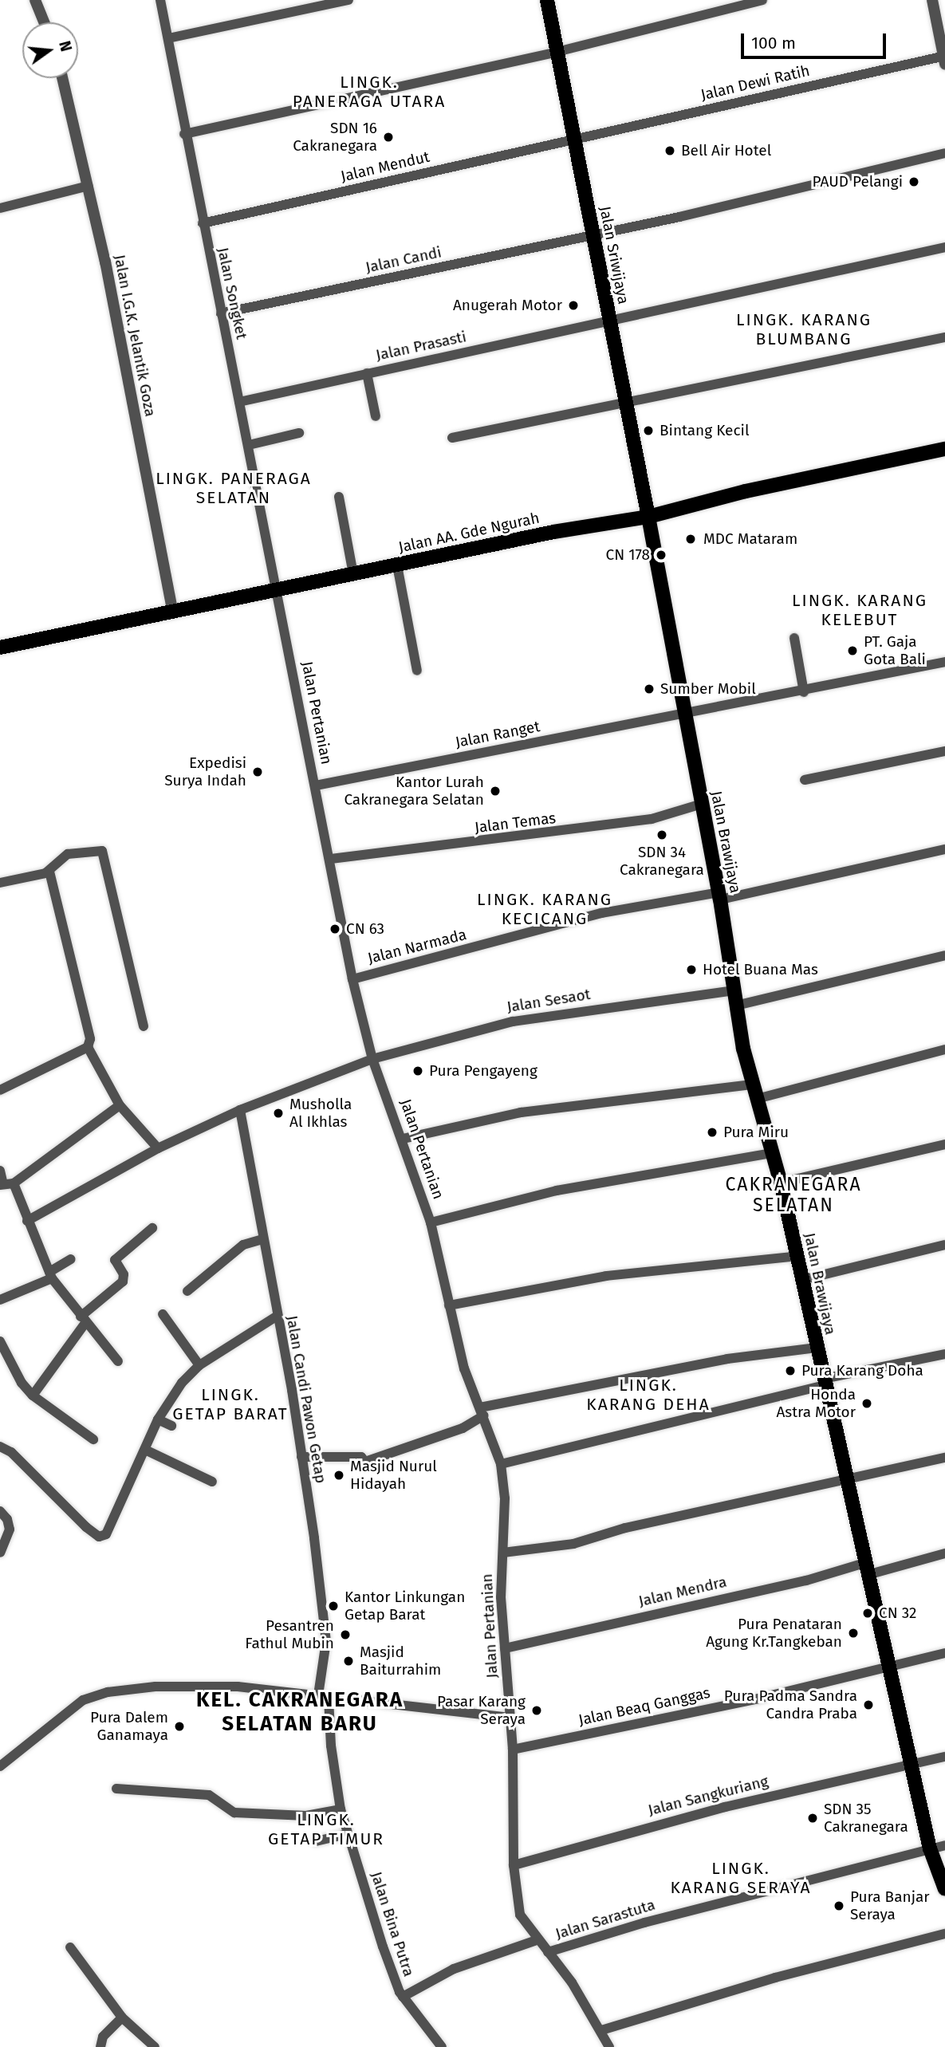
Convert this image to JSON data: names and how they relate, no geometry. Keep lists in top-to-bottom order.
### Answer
{
  "streets": {
    "main road": ["Jalan Sriwijaya", "Jalan AA. Gde Ngurah", "Jalan Brawijaya"],
    "street": [
      "Jalan Dewi Ratih",
      "Jalan Mendut",
      "Jalan Candi",
      "Jalan Songket",
      "Jalan I.G.K. Jelantik Goza",
      "Jalan Prasasti",
      "Jalan Pertanian",
      "Jalan Ranget",
      "Jalan Temas",
      "Jalan Narmada",
      "Jalan Sesaot",
      "Jalan Candi Pawon Getap",
      "Jalan Mendra",
      "Jalan Beaq Ganggas",
      "Jalan Sangkuriang",
      "Jalan Sarastuta",
      "Jalan Bina Putra"
    ]
  },
  "crossings": [
    ["Jalan Dewi Ratih", "Jalan Mendut"],
    ["Jalan Dewi Ratih", "Jalan Sriwijaya"],
    ["Jalan Mendut", "Jalan Sriwijaya"],
    ["Jalan Mendut", "Jalan Songket"],
    ["Jalan Sriwijaya", "Jalan Candi"],
    ["Jalan Sriwijaya", "Jalan Prasasti"],
    ["Jalan Sriwijaya", "Jalan AA. Gde Ngurah"],
    ["Jalan Sriwijaya", "Jalan Brawijaya"],
    ["Jalan Candi", "Jalan Songket"],
    ["Jalan Songket", "Jalan Prasasti"],
    ["Jalan Songket", "Jalan AA. Gde Ngurah"],
    ["Jalan Songket", "Jalan Pertanian"],
    ["Jalan I.G.K. Jelantik Goza", "Jalan AA. Gde Ngurah"],
    ["Jalan AA. Gde Ngurah", "Jalan Pertanian"],
    ["Jalan AA. Gde Ngurah", "Jalan Brawijaya"],
    ["Jalan Pertanian", "Jalan Ranget"],
    ["Jalan Pertanian", "Jalan Temas"],
    ["Jalan Pertanian", "Jalan Narmada"],
    ["Jalan Pertanian", "Jalan Sesaot"],
    ["Jalan Pertanian", "Jalan Mendra"],
    ["Jalan Pertanian", "Jalan Beaq Ganggas"],
    ["Jalan Pertanian", "Jalan Sangkuriang"],
    ["Jalan Pertanian", "Jalan Sarastuta"],
    ["Jalan Ranget", "Jalan Brawijaya"],
    ["Jalan Temas", "Jalan Brawijaya"],
    ["Jalan Brawijaya", "Jalan Narmada"],
    ["Jalan Brawijaya", "Jalan Sesaot"],
    ["Jalan Brawijaya", "Jalan Mendra"],
    ["Jalan Brawijaya", "Jalan Beaq Ganggas"],
    ["Jalan Brawijaya", "Jalan Sangkuriang"],
    ["Jalan Brawijaya", "Jalan Sarastuta"],
    ["Jalan Sesaot", "Jalan Candi Pawon Getap"],
    ["Jalan Candi Pawon Getap", "Jalan Bina Putra"]
  ],
  "districts": [
    "LINGK. PANERAGA UTARA",
    "LINGK. KARANG BLUMBANG",
    "LINGK. PANERAGA SELATAN",
    "LINGK. KARANG KELEBUT",
    "LINGK. KARANG KECICANG",
    "CAKRANEGARA SELATAN",
    "LINGK. KARANG DEHA",
    "LINGK. GETAP BARAT",
    "KEL. CAKRANEGARA SELATAN BARU",
    "LINGK. GETAP TIMUR",
    "LINGK. KARANG SERAYA"
  ],
  "places": [
    "SDN 16 Cakranegara",
    "Bell Air Hotel",
    "PAUD Pelangi",
    "Anugerah Motor",
    "Bintang Kecil",
    "MDC Mataram",
    "CN 178",
    "PT. Gaja Gota Bali",
    "Sumber Mobil",
    "Expedisi Surya Indah",
    "Kantor Lurah Cakranegara Selatan",
    "SDN 34 Cakranegara",
    "CN 63",
    "Hotel Buana Mas",
    "Pura Pengayeng",
    "Musholla Al Ikhlas",
    "Pura Miru",
    "Pura Karang Doha",
    "Honda Astra Motor",
    "Masjid Nurul Hidayah",
    "Kantor Linkungan Getap Barat",
    "CN 32",
    "Pura Penataran Agung Kr.Tangkeban",
    "Pesantren Fathul Mubin",
    "Masjid Baiturrahim",
    "Pura Padma Sandra Candra Praba",
    "Pasar Karang Seraya",
    "Pura Dalem Ganamaya",
    "SDN 35 Cakranegara",
    "Pura Banjar Seraya"
  ],
  "scale_bar": "100 m",
  "north": "right"
}
